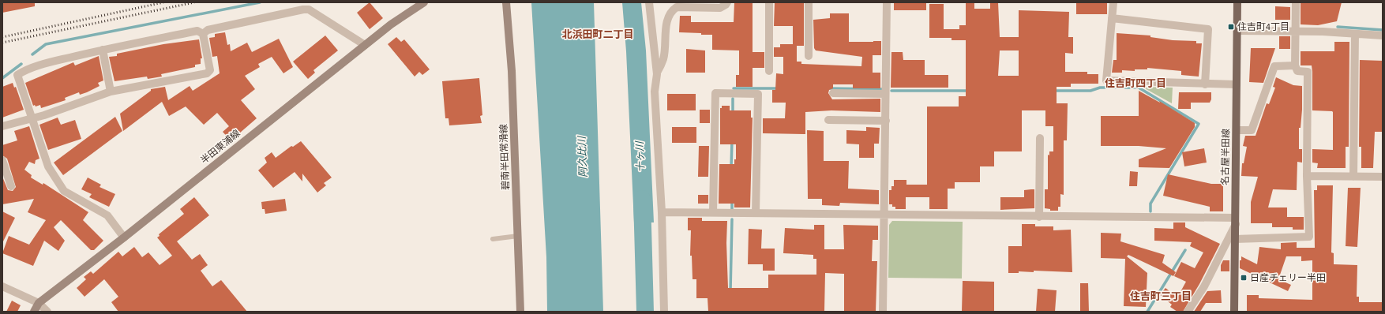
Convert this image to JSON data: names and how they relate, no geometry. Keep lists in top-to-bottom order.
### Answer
{
  "streets": {
    "main road": ["半田東浦線", "碧南半田常滑線", "名古屋半田線"]
  },
  "districts": ["北浜田町二丁目", "住吉町四丁目", "住吉町三丁目"],
  "water": ["阿久比川", "十ヶ川"],
  "places": {
    "transit": ["住吉町4丁目", "日産チェリー半田"]
  }
}
